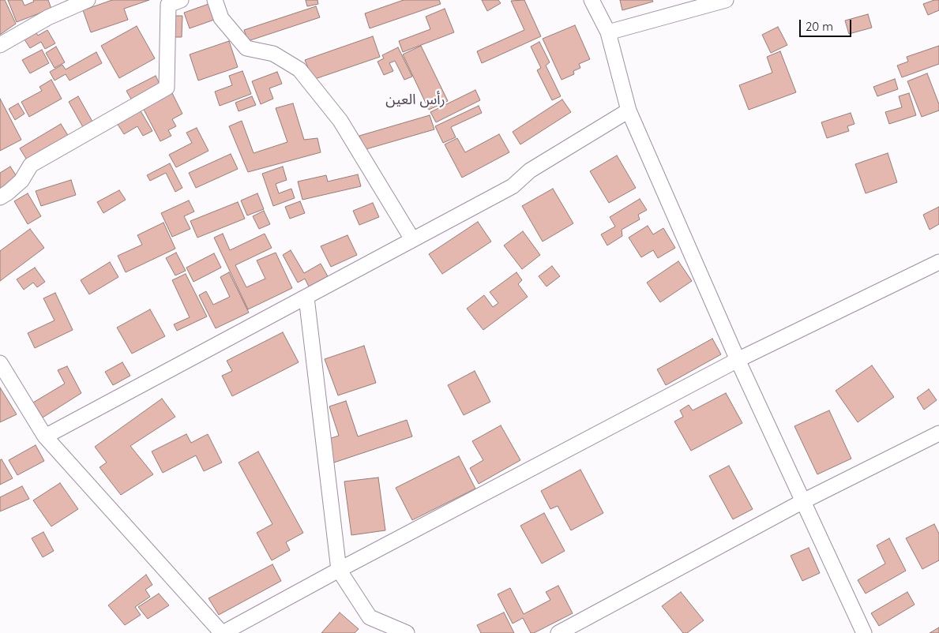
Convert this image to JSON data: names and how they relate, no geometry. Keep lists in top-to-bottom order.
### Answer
{
  "districts": ["رأس العين"],
  "scale_bar": "20 m"
}
